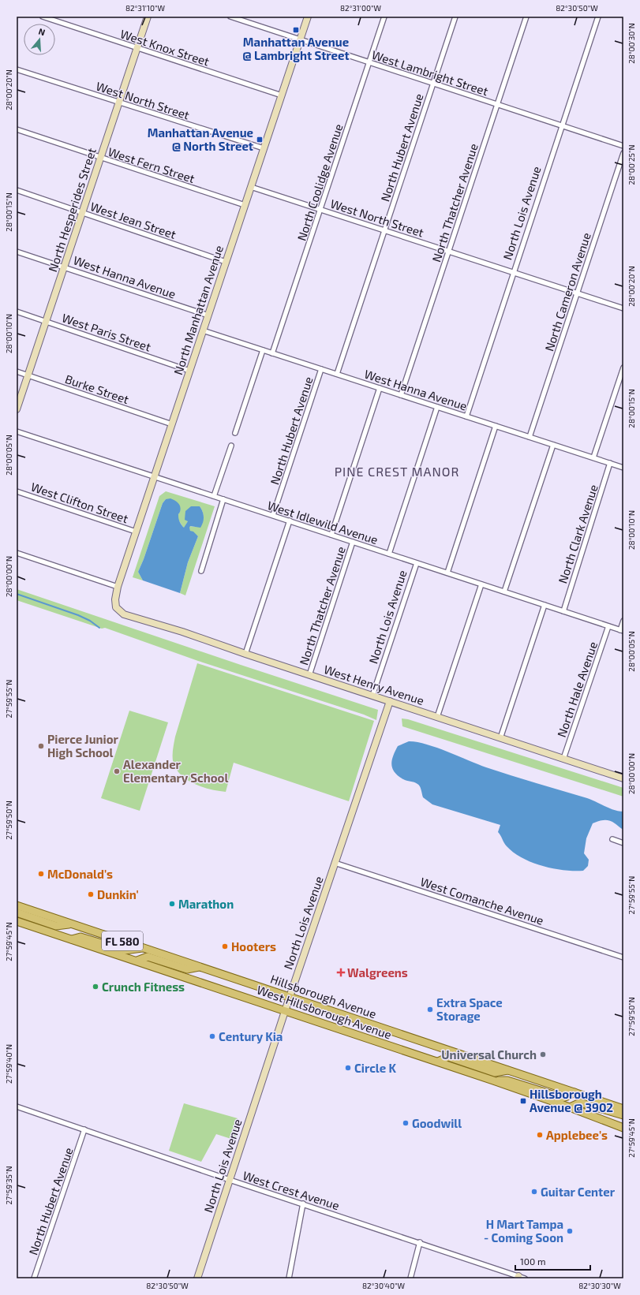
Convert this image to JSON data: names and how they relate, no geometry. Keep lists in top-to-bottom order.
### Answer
{
  "streets": {
    "main road": ["FL 580", "Hillsborough Avenue", "West Hillsborough Avenue"],
    "street": [
      "West Knox Street",
      "West Lambright Street",
      "West North Street",
      "North Hubert Avenue",
      "West Fern Street",
      "North Coolidge Avenue",
      "North Thatcher Avenue",
      "North Hesperides Street",
      "North Lois Avenue",
      "West Jean Street",
      "West Hanna Avenue",
      "North Cameron Avenue",
      "North Manhattan Avenue",
      "West Paris Street",
      "Burke Street",
      "West Clifton Street",
      "West Idlewild Avenue",
      "North Clark Avenue",
      "West Henry Avenue",
      "North Hale Avenue",
      "West Comanche Avenue",
      "West Crest Avenue"
    ]
  },
  "crossings": [
    ["West Knox Street", "North Hesperides Street"],
    ["West Knox Street", "North Manhattan Avenue"],
    ["West Lambright Street", "North Hubert Avenue"],
    ["West Lambright Street", "North Coolidge Avenue"],
    ["West Lambright Street", "North Thatcher Avenue"],
    ["West Lambright Street", "North Lois Avenue"],
    ["West Lambright Street", "North Manhattan Avenue"],
    ["West North Street", "North Hubert Avenue"],
    ["West North Street", "North Coolidge Avenue"],
    ["West North Street", "North Thatcher Avenue"],
    ["West North Street", "North Hesperides Street"],
    ["West North Street", "North Lois Avenue"],
    ["West North Street", "North Cameron Avenue"],
    ["West North Street", "North Manhattan Avenue"],
    ["North Hubert Avenue", "West Hanna Avenue"],
    ["North Hubert Avenue", "West Idlewild Avenue"],
    ["North Hubert Avenue", "West Crest Avenue"],
    ["West Fern Street", "North Hesperides Street"],
    ["West Fern Street", "North Manhattan Avenue"],
    ["North Coolidge Avenue", "West Hanna Avenue"],
    ["North Thatcher Avenue", "West Hanna Avenue"],
    ["North Thatcher Avenue", "West Idlewild Avenue"],
    ["North Thatcher Avenue", "West Henry Avenue"],
    ["North Hesperides Street", "West Jean Street"],
    ["North Hesperides Street", "West Hanna Avenue"],
    ["North Hesperides Street", "West Paris Street"],
    ["North Hesperides Street", "Burke Street"],
    ["North Lois Avenue", "West Hanna Avenue"],
    ["North Lois Avenue", "West Idlewild Avenue"],
    ["North Lois Avenue", "West Henry Avenue"],
    ["North Lois Avenue", "West Comanche Avenue"],
    ["North Lois Avenue", "Hillsborough Avenue"],
    ["North Lois Avenue", "West Hillsborough Avenue"],
    ["North Lois Avenue", "West Crest Avenue"],
    ["West Jean Street", "North Manhattan Avenue"],
    ["West Hanna Avenue", "North Cameron Avenue"],
    ["West Hanna Avenue", "North Manhattan Avenue"],
    ["West Hanna Avenue", "North Clark Avenue"],
    ["North Manhattan Avenue", "West Paris Street"],
    ["North Manhattan Avenue", "Burke Street"],
    ["North Manhattan Avenue", "West Clifton Street"],
    ["North Manhattan Avenue", "West Idlewild Avenue"],
    ["North Manhattan Avenue", "West Henry Avenue"],
    ["West Idlewild Avenue", "North Clark Avenue"],
    ["West Idlewild Avenue", "North Hale Avenue"],
    ["West Henry Avenue", "North Hale Avenue"]
  ],
  "districts": ["PINE CREST MANOR"],
  "places": {
    "transit": ["Manhattan Avenue @ Lambright Street", "Manhattan Avenue @ North Street", "Hillsborough Avenue @ 3902"],
    "other": [
      "Pierce Junior High School",
      "Alexander Elementary School",
      "McDonald's",
      "Dunkin'",
      "Marathon",
      "Hooters",
      "Crunch Fitness",
      "Extra Space Storage",
      "Century Kia",
      "Universal Church",
      "Circle K",
      "Goodwill",
      "Applebee's",
      "Guitar Center",
      "H Mart Tampa - Coming Soon"
    ],
    "health": ["Walgreens"]
  },
  "scale_bar": "100 m",
  "north": "top",
  "coordinates": [
    "82°31'10\"W",
    "82°31'00\"W",
    "82°30'50\"W",
    "28°00'30\"N",
    "28°00'20\"N",
    "28°00'25\"N",
    "28°00'15\"N",
    "28°00'10\"N",
    "28°00'05\"N",
    "28°00'00\"N",
    "27°59'55\"N",
    "27°59'50\"N",
    "27°59'45\"N",
    "27°59'40\"N",
    "27°59'35\"N",
    "82°30'40\"W",
    "82°30'30\"W"
  ]
}
